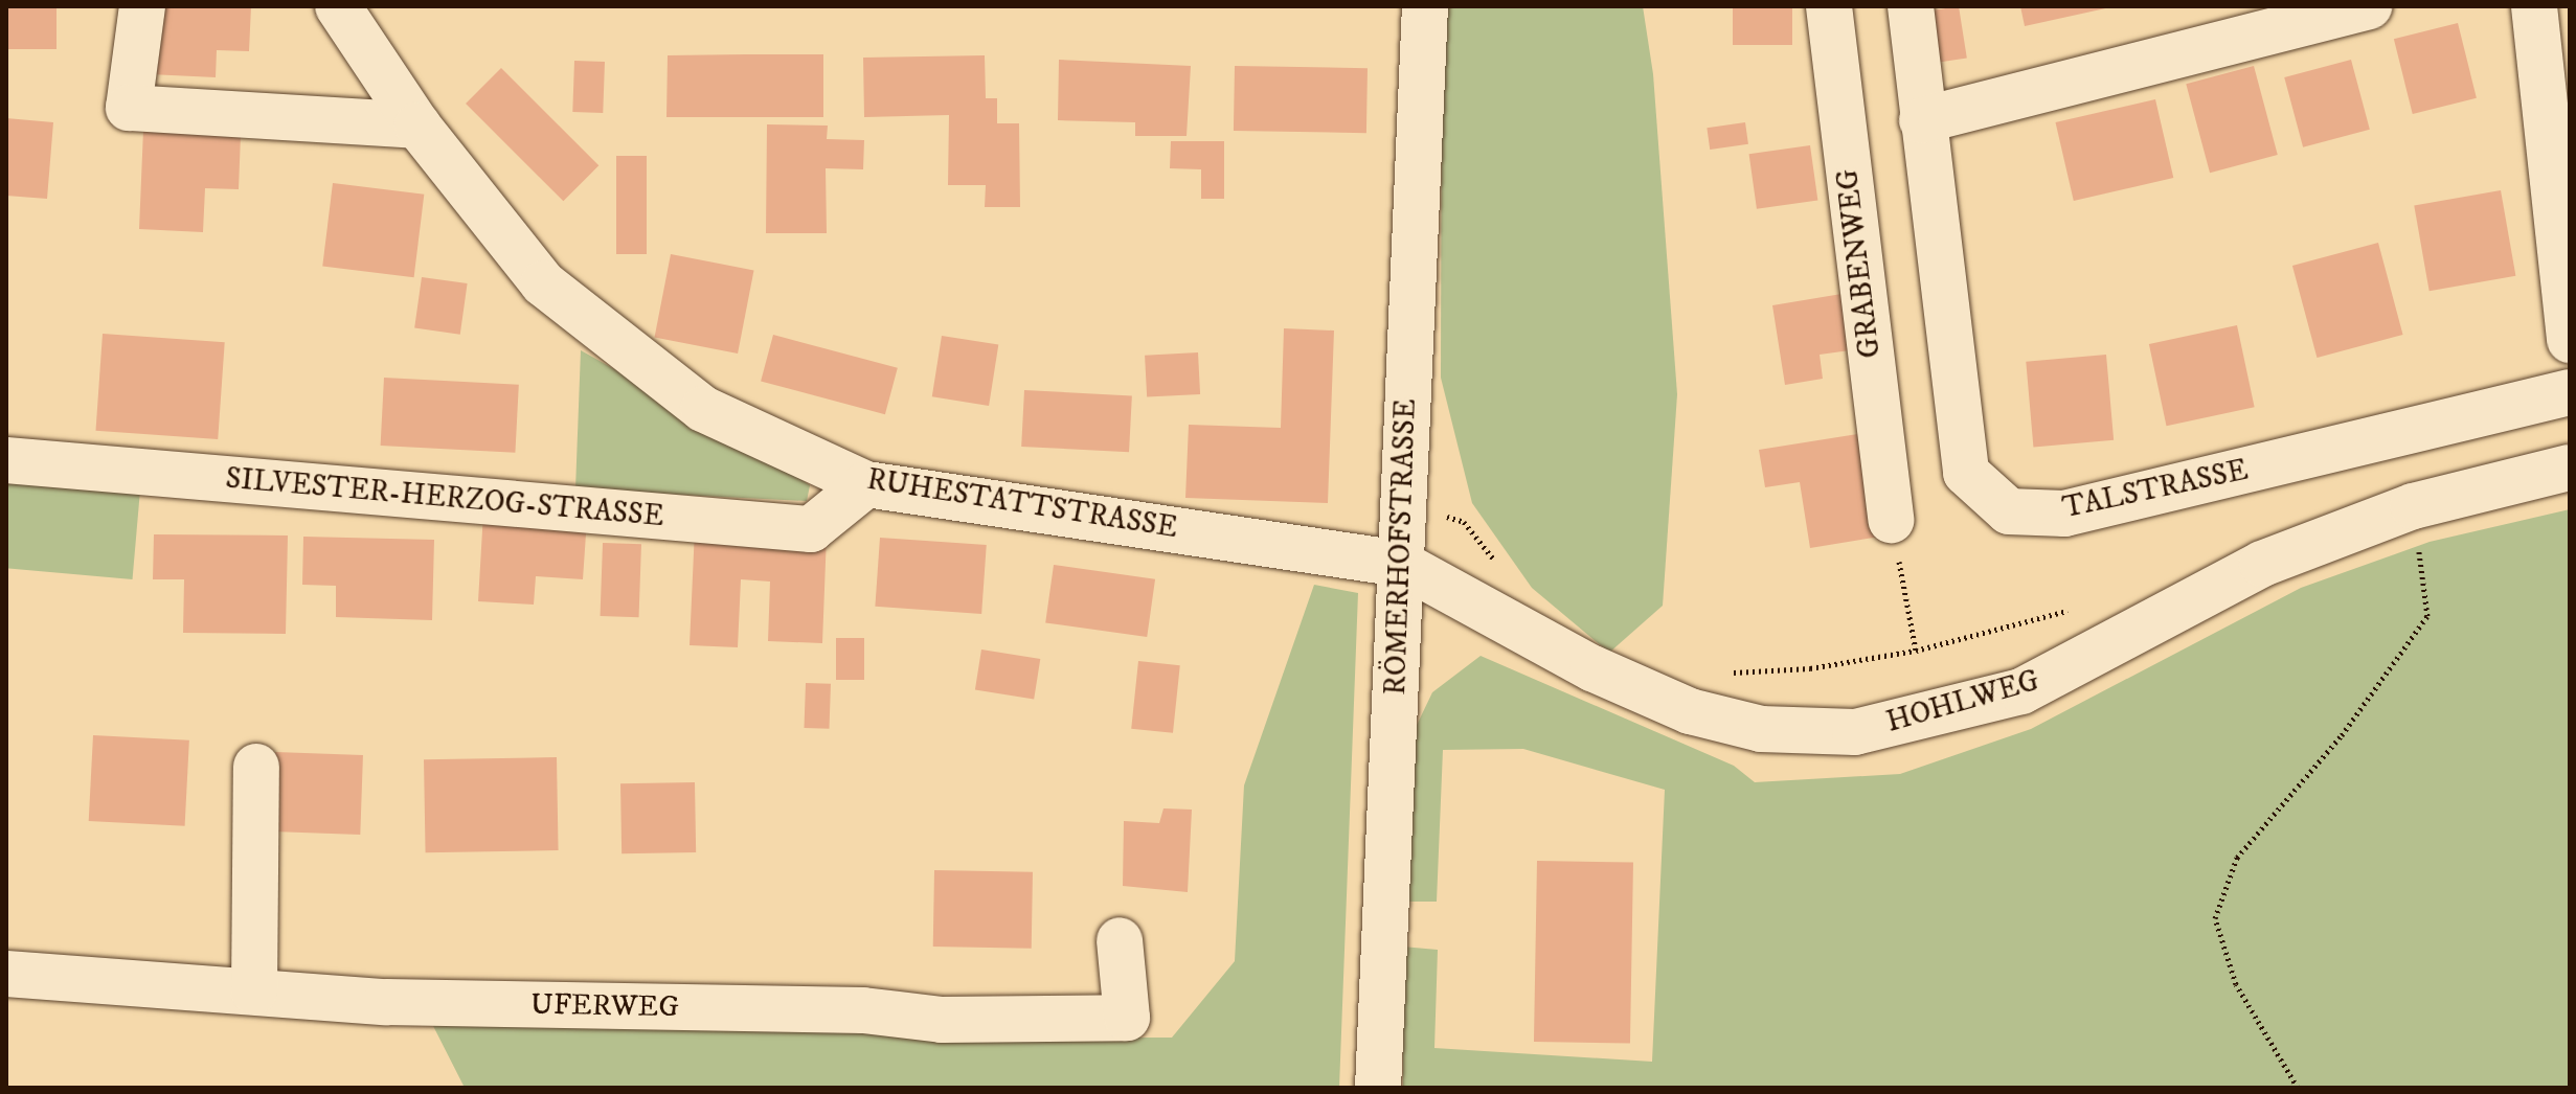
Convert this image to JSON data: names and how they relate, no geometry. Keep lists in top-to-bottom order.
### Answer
{
  "streets": {
    "street": [
      "GRABENWEG",
      "TALSTRASSE",
      "SILVESTER-HERZOG-STRASSE",
      "RUHESTATTSTRASSE",
      "RÖMERHOFSTRASSE",
      "HOHLWEG",
      "UFERWEG"
    ]
  },
  "crossings": [
    ["SILVESTER-HERZOG-STRASSE", "RUHESTATTSTRASSE"],
    ["RUHESTATTSTRASSE", "RÖMERHOFSTRASSE"],
    ["RUHESTATTSTRASSE", "HOHLWEG"],
    ["RÖMERHOFSTRASSE", "HOHLWEG"]
  ]
}
